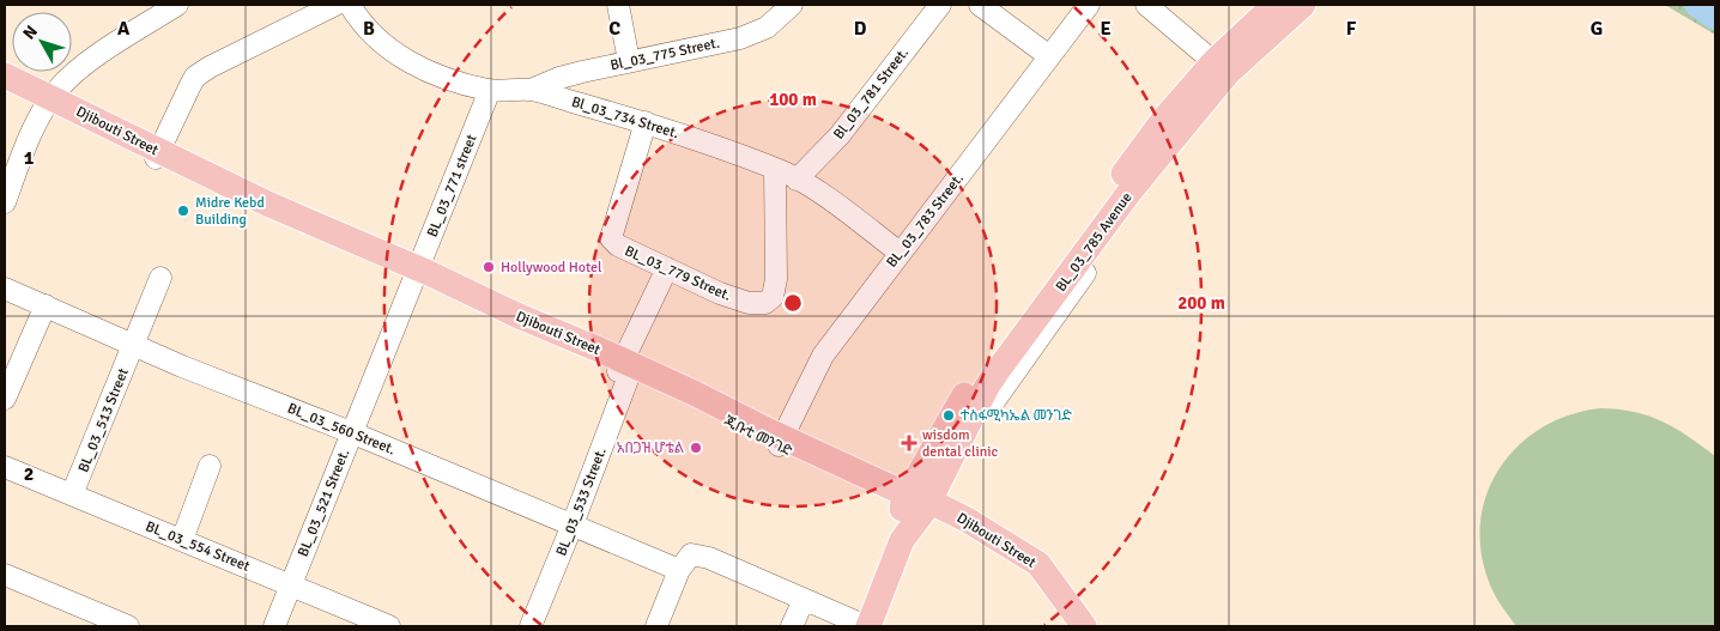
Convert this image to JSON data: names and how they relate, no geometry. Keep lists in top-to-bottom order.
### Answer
{
  "streets": {
    "main road": ["Djibouti Street", "BL_03_785 Avenue"],
    "street": [
      "Bl_03_775 Street.",
      "Bl_03_781 Street.",
      "Bl_03_734 Street.",
      "BL_03_771 street",
      "BL_03_783 Street.",
      "BL_03_779 Street.",
      "BL_03_513 Street",
      "BL_03_560 Street.",
      "BL_03_533 Street.",
      "BL_03_521 Street.",
      "BL_03_554 Street"
    ]
  },
  "crossings": [
    ["Bl_03_775 Street.", "Bl_03_734 Street."],
    ["Bl_03_781 Street.", "Bl_03_734 Street."],
    ["Bl_03_734 Street.", "BL_03_771 street"],
    ["Bl_03_734 Street.", "BL_03_783 Street."],
    ["Bl_03_734 Street.", "BL_03_779 Street."],
    ["Djibouti Street", "BL_03_771 street"],
    ["Djibouti Street", "BL_03_521 Street."],
    ["BL_03_771 street", "BL_03_521 Street."],
    ["BL_03_779 Street.", "BL_03_533 Street."],
    ["BL_03_513 Street", "BL_03_560 Street."],
    ["BL_03_513 Street", "BL_03_554 Street"],
    ["BL_03_560 Street.", "BL_03_533 Street."],
    ["BL_03_560 Street.", "BL_03_521 Street."],
    ["BL_03_521 Street.", "BL_03_554 Street"]
  ],
  "places": {
    "other": [
      "Midre Kebd Building",
      "Hollywood Hotel",
      "ተስፋሚካኤል መንገድ",
      "አበጋዝ ሆቴል"
    ],
    "health": ["wisdom dental clinic"]
  },
  "north": "top left",
  "grid": {
    "columns": [
      "A",
      "B",
      "C",
      "D",
      "E",
      "F",
      "G"
    ],
    "rows": ["1", "2"]
  },
  "rings": ["100 m", "200 m"]
}
